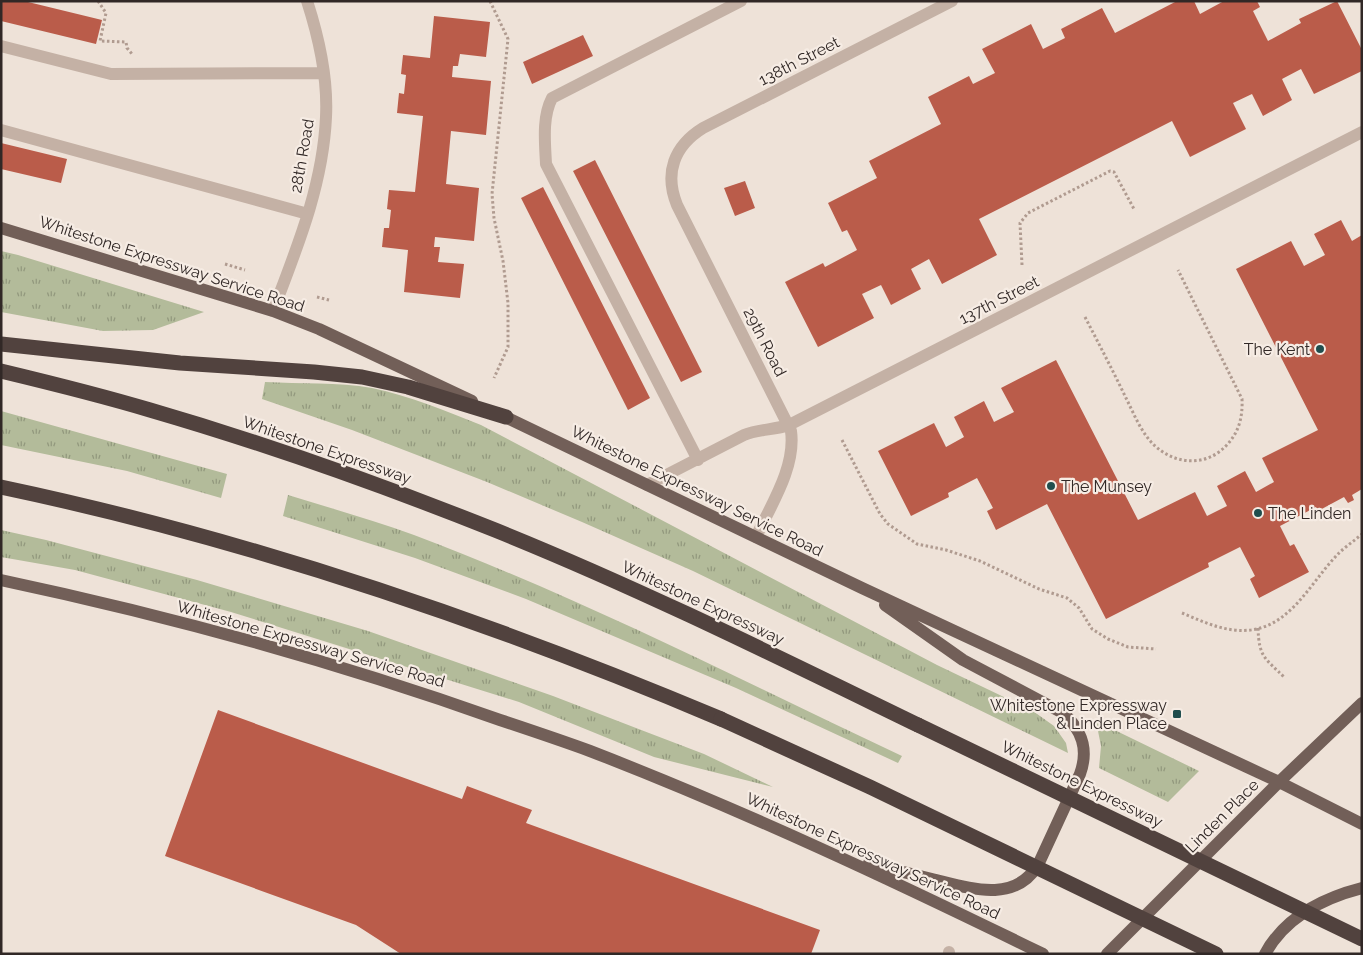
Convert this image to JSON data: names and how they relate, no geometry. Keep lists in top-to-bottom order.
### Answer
{
  "streets": {
    "highway": ["Whitestone Expressway"],
    "main road": ["Whitestone Expressway Service Road", "Linden Place"],
    "street": [
      "138th Street",
      "28th Road",
      "137th Street",
      "29th Road"
    ]
  },
  "crossings": [
    ["138th Street", "29th Road"],
    ["28th Road", "Whitestone Expressway Service Road"],
    ["Whitestone Expressway Service Road", "137th Street"],
    ["Whitestone Expressway Service Road", "29th Road"],
    ["Whitestone Expressway Service Road", "Linden Place"],
    ["137th Street", "29th Road"]
  ],
  "places": {
    "other": ["The Kent", "The Munsey", "The Linden"],
    "transit": ["Whitestone Expressway & Linden Place"]
  }
}
